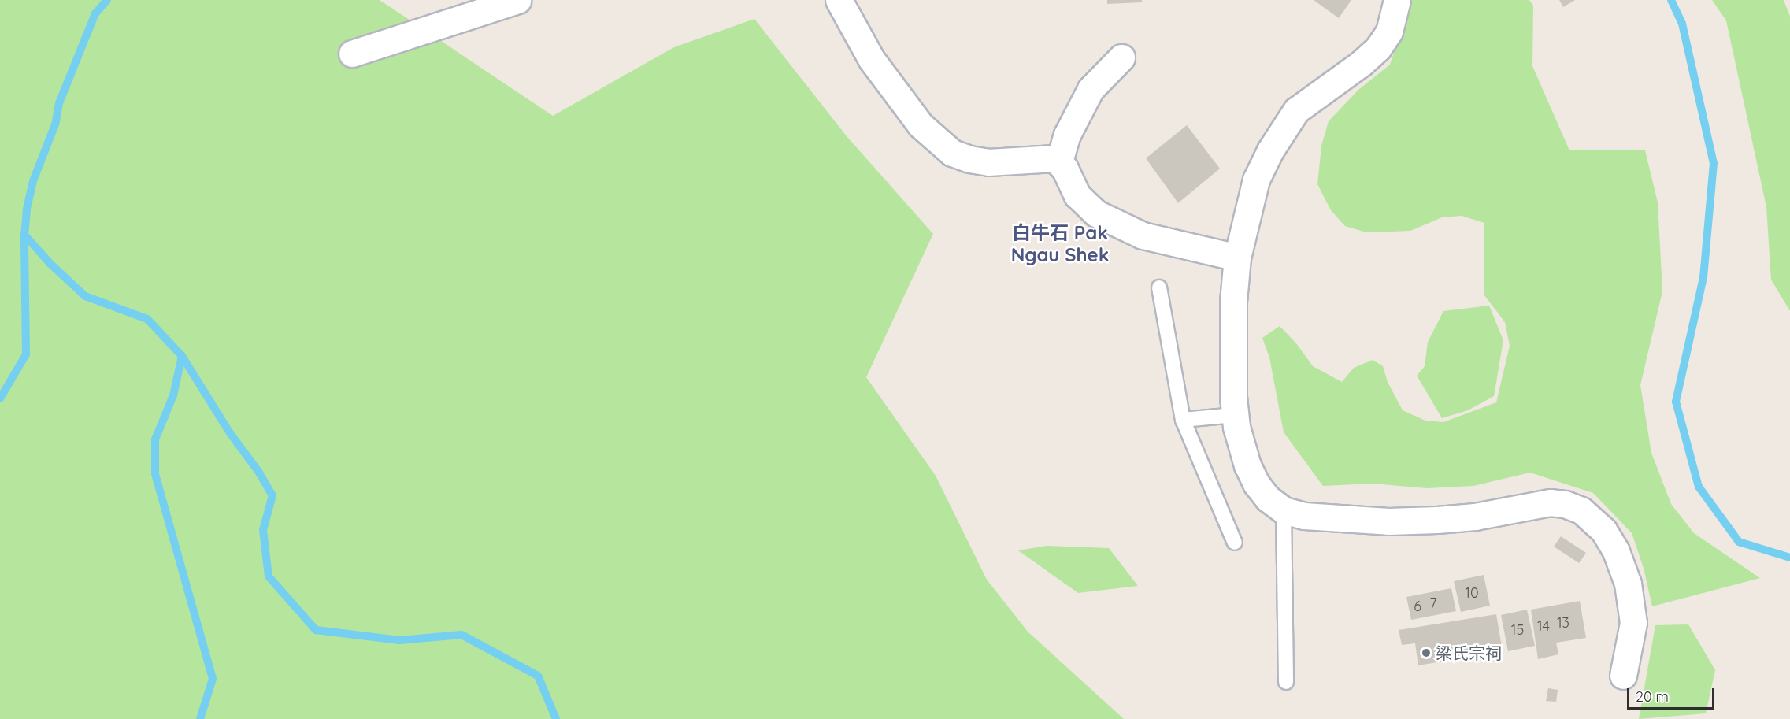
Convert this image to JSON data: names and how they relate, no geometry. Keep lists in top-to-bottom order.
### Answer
{
  "districts": ["白牛石 Pak Ngau Shek"],
  "places": ["梁氏宗祠"],
  "house_numbers": [
    "10",
    "7",
    "6",
    "13",
    "14",
    "15"
  ],
  "scale_bar": "20 m"
}
